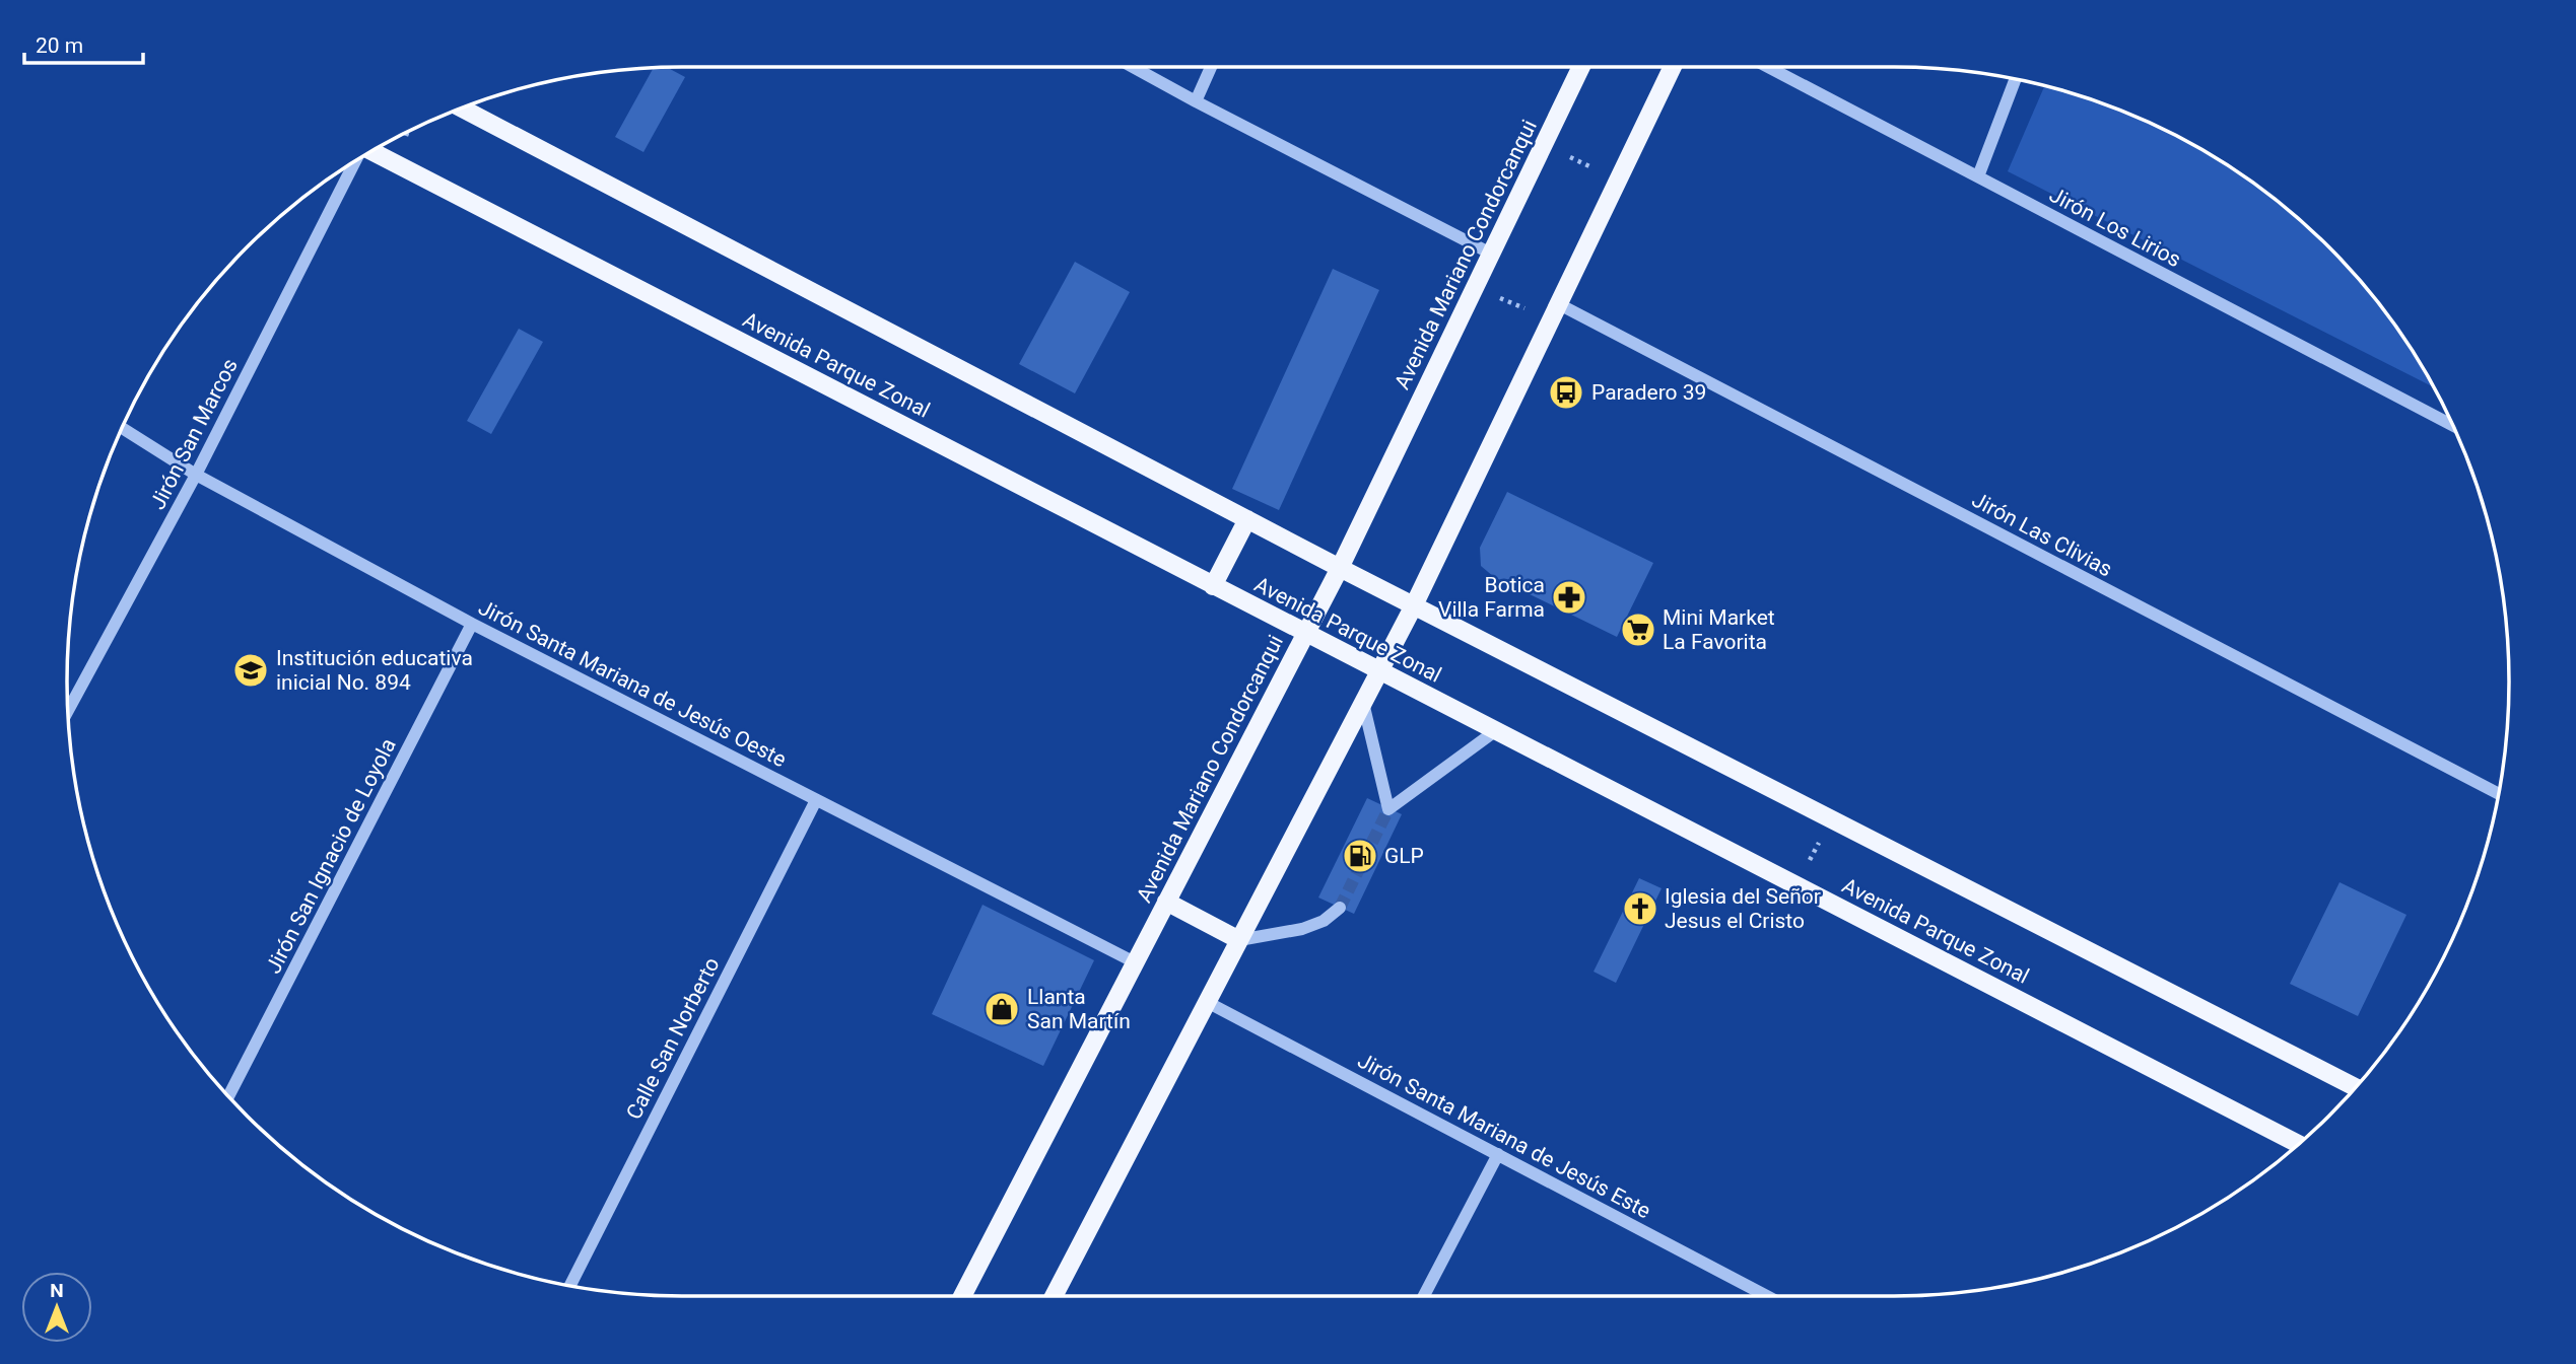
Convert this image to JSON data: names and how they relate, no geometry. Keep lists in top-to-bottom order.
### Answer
{
  "streets": {
    "main road": ["Avenida Mariano Condorcanqui", "Avenida Parque Zonal"],
    "street": [
      "Jirón Los Lirios",
      "Jirón San Marcos",
      "Jirón Las Clivias",
      "Jirón Santa Mariana de Jesús Oeste",
      "Jirón San Ignacio de Loyola",
      "Calle San Norberto",
      "Jirón Santa Mariana de Jesús Este"
    ]
  },
  "crossings": [
    ["Avenida Mariano Condorcanqui", "Avenida Parque Zonal"],
    ["Avenida Mariano Condorcanqui", "Jirón Santa Mariana de Jesús Oeste"],
    ["Jirón San Marcos", "Jirón Santa Mariana de Jesús Oeste"],
    ["Jirón Santa Mariana de Jesús Oeste", "Jirón San Ignacio de Loyola"],
    ["Jirón Santa Mariana de Jesús Oeste", "Calle San Norberto"]
  ],
  "places": {
    "bus stop": ["Paradero 39"],
    "pharmacy": ["Botica Villa Farma"],
    "supermarket": ["Mini Market La Favorita"],
    "school or university": ["Institución educativa inicial No. 894"],
    "fuel station": ["GLP"],
    "church": ["Iglesia del Señor Jesus el Cristo"],
    "shop": ["Llanta San Martín"]
  },
  "scale_bar": "20 m",
  "north": "top"
}
